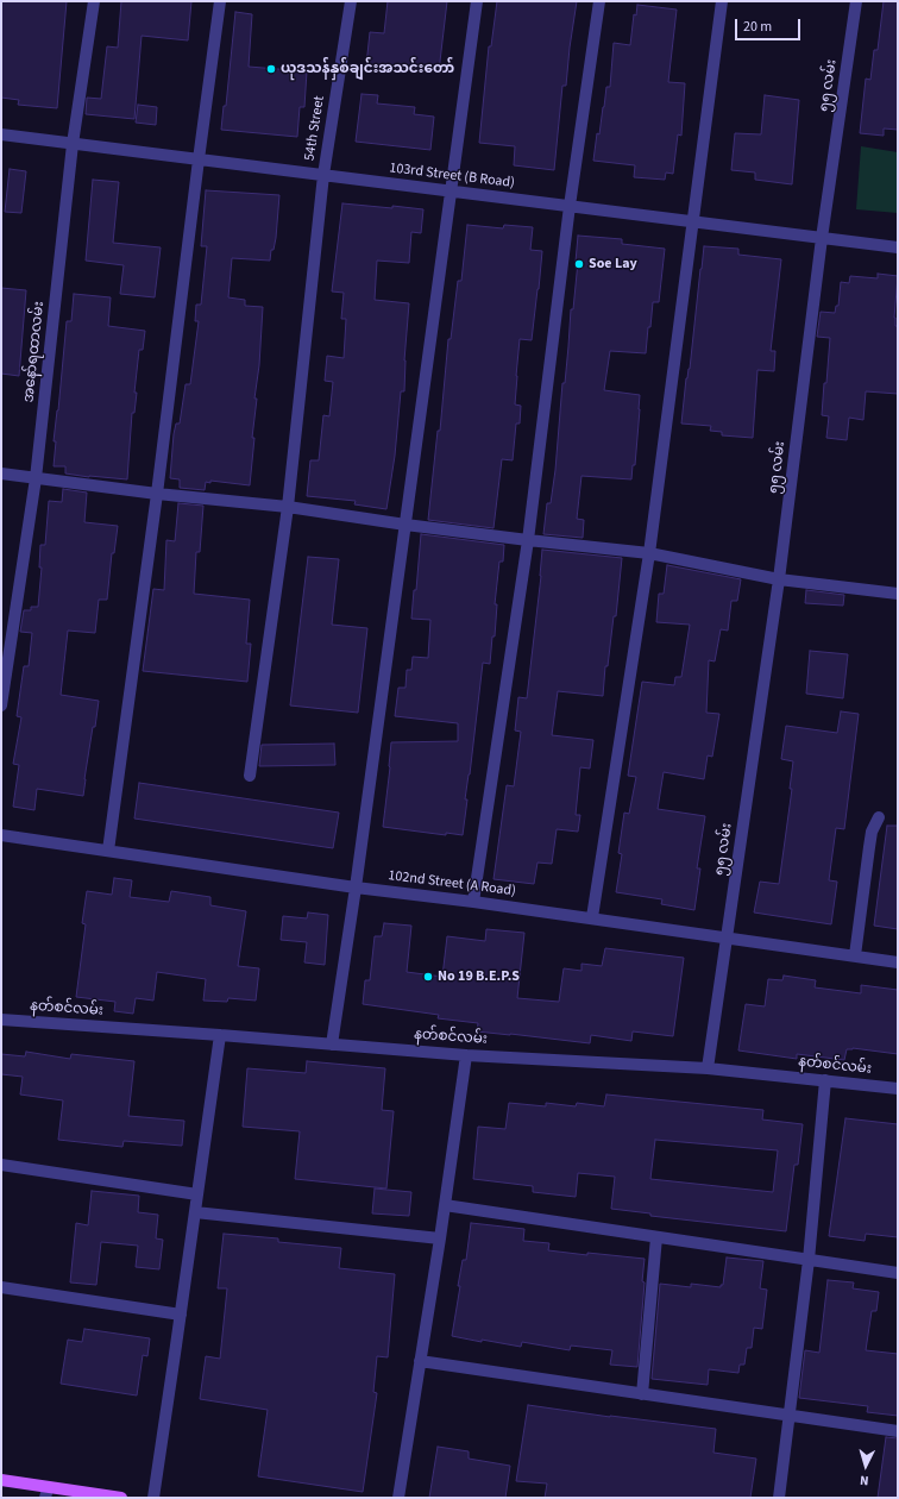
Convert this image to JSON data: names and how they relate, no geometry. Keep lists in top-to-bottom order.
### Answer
{
  "streets": {
    "street": [
      "၅၅ လမ်း",
      "54th Street",
      "103rd Street (B Road)",
      "အနော်ရထာလမ်း",
      "102nd Street (A Road)",
      "နတ်စင်လမ်း"
    ]
  },
  "crossings": [
    ["၅၅ လမ်း", "103rd Street (B Road)"],
    ["၅၅ လမ်း", "102nd Street (A Road)"],
    ["၅၅ လမ်း", "နတ်စင်လမ်း"],
    ["54th Street", "103rd Street (B Road)"],
    ["103rd Street (B Road)", "အနော်ရထာလမ်း"]
  ],
  "places": ["ယုဒသန်နှစ်ချင်းအသင်းတော်", "Soe Lay", "No 19 B.E.P.S"],
  "scale_bar": "20 m",
  "north": "bottom"
}
